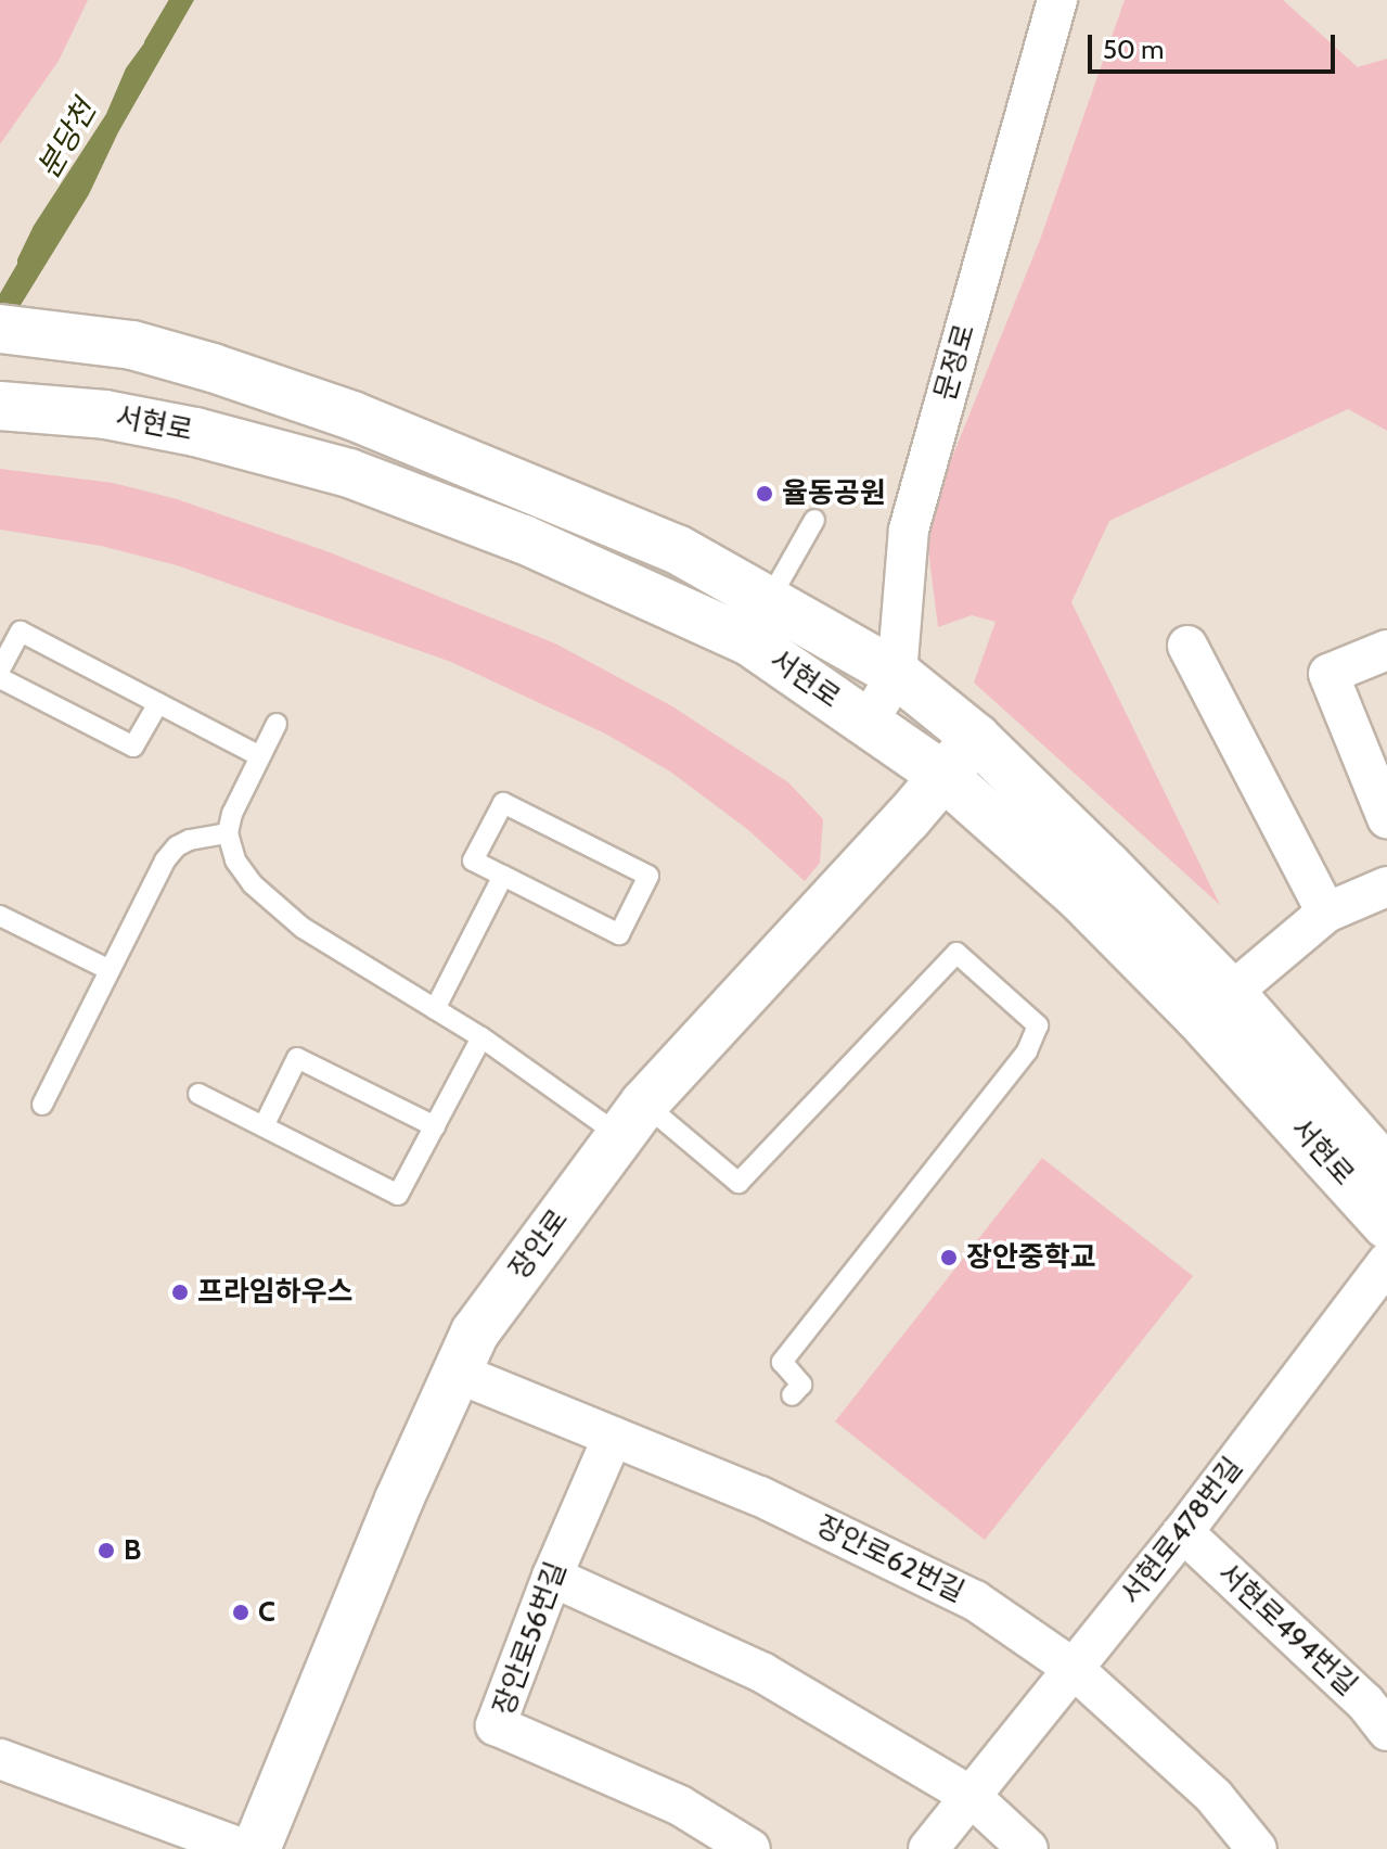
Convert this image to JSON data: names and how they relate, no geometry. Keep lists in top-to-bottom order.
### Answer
{
  "streets": {
    "main road": ["서현로", "장안로"],
    "street": [
      "문정로",
      "서현로478번길",
      "장안로62번길",
      "서현로494번길",
      "장안로56번길"
    ]
  },
  "crossings": [
    ["문정로", "서현로"],
    ["서현로", "장안로"],
    ["장안로", "장안로62번길"],
    ["서현로478번길", "장안로62번길"],
    ["서현로478번길", "서현로494번길"],
    ["장안로62번길", "장안로56번길"]
  ],
  "water": ["분당천"],
  "places": [
    "율동공원",
    "장안중학교",
    "프라임하우스",
    "B",
    "C"
  ],
  "scale_bar": "50 m"
}
